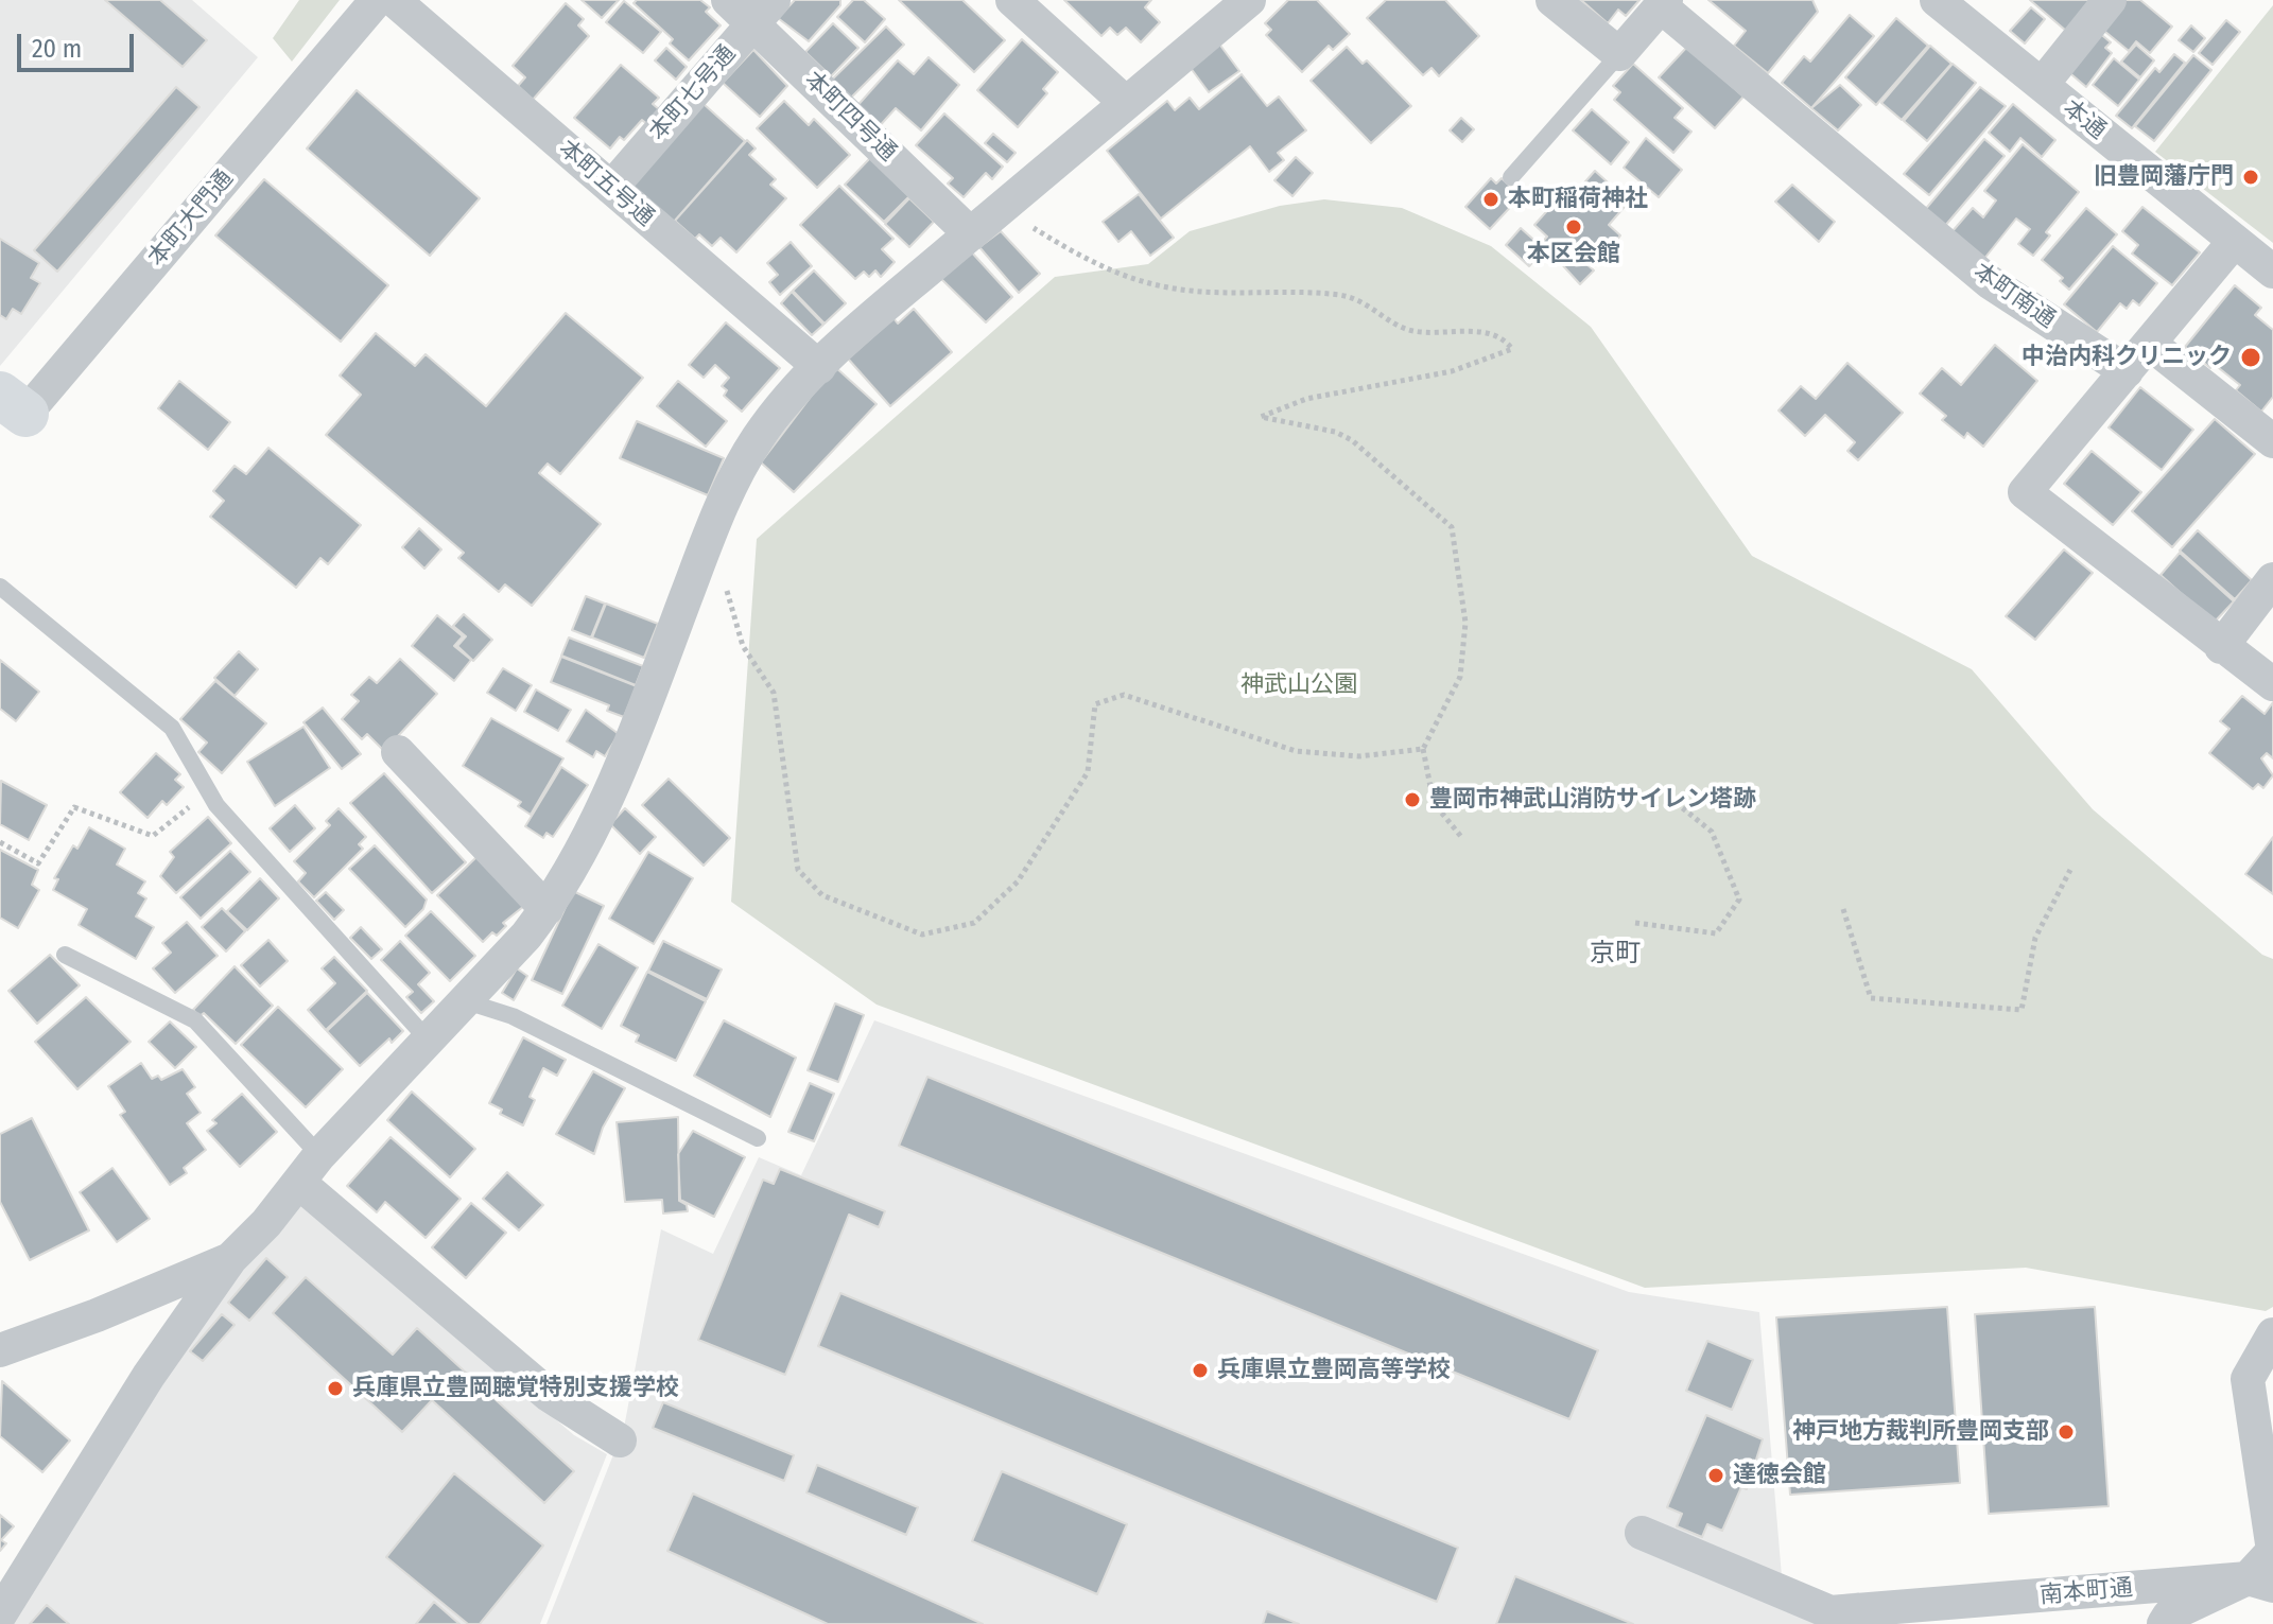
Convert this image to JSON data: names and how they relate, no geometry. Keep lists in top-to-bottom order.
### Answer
{
  "streets": {
    "street": [
      "本町七号通",
      "本町四号通",
      "本通",
      "本町五号通",
      "本町大門通",
      "本町南通",
      "南本町通"
    ]
  },
  "crossings": [
    ["本町七号通", "本町四号通"],
    ["本町七号通", "本町五号通"]
  ],
  "districts": ["京町"],
  "parks": ["神武山公園"],
  "places": [
    "旧豊岡藩庁門",
    "本町稲荷神社",
    "本区会館",
    "中治内科クリニック",
    "豊岡市神武山消防サイレン塔跡",
    "兵庫県立豊岡高等学校",
    "兵庫県立豊岡聴覚特別支援学校",
    "神戸地方裁判所豊岡支部",
    "達徳会館"
  ],
  "scale_bar": "20 m"
}
